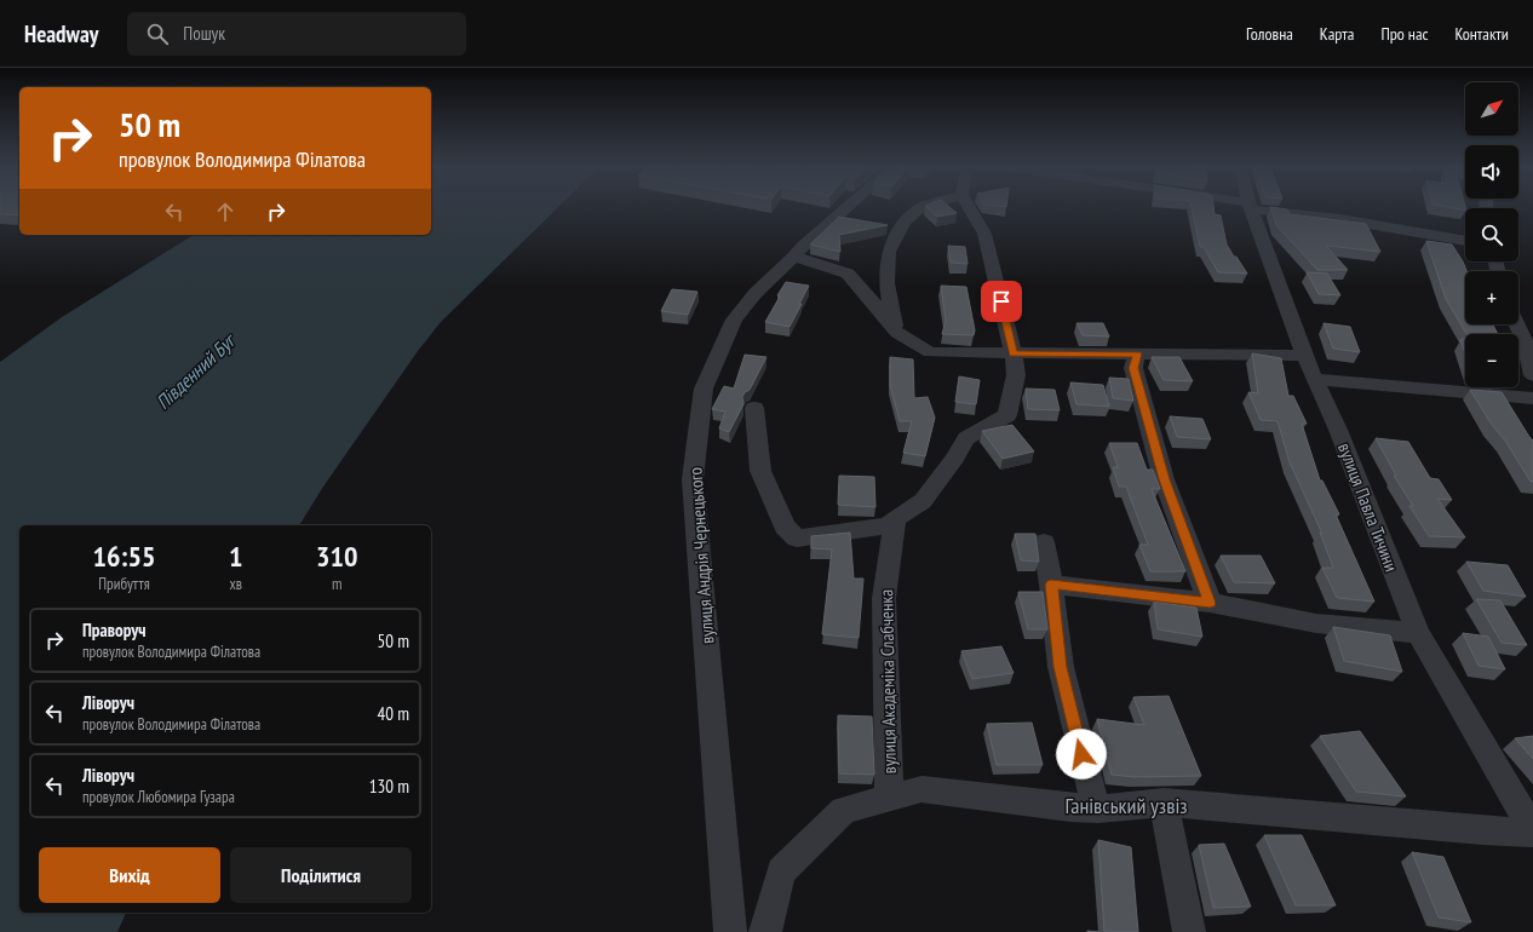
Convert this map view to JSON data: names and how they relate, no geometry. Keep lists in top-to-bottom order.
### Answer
{
  "streets": {
    "street": [
      "вулиця Павла Тичини",
      "вулиця Андрія Чернецького",
      "вулиця Академіка Слабченка",
      "Ганівський узвіз"
    ]
  },
  "crossings": [
    ["вулиця Павла Тичини", "Ганівський узвіз"],
    ["вулиця Академіка Слабченка", "Ганівський узвіз"]
  ],
  "water": ["Південний Буг"],
  "north": "top right",
  "page": {
    "header": "Headway",
    "search": "Пошук",
    "nav": [
      "Головна",
      "Карта",
      "Про нас",
      "Контакти"
    ],
    "map_buttons": ["+", "−"],
    "turn": ["50 m", "провулок Володимира Філатова"],
    "eta": [
      "16:55",
      "Прибуття",
      "1",
      "хв",
      "310",
      "m"
    ],
    "list": [
      {
        "name": "Праворуч",
        "note": "провулок Володимира Філатова",
        "value": "50 m"
      },
      {
        "name": "Ліворуч",
        "note": "провулок Володимира Філатова",
        "value": "40 m"
      },
      {
        "name": "Ліворуч",
        "note": "провулок Любомира Гузара",
        "value": "130 m"
      }
    ],
    "buttons": ["Вихід", "Поділитися"]
  }
}
